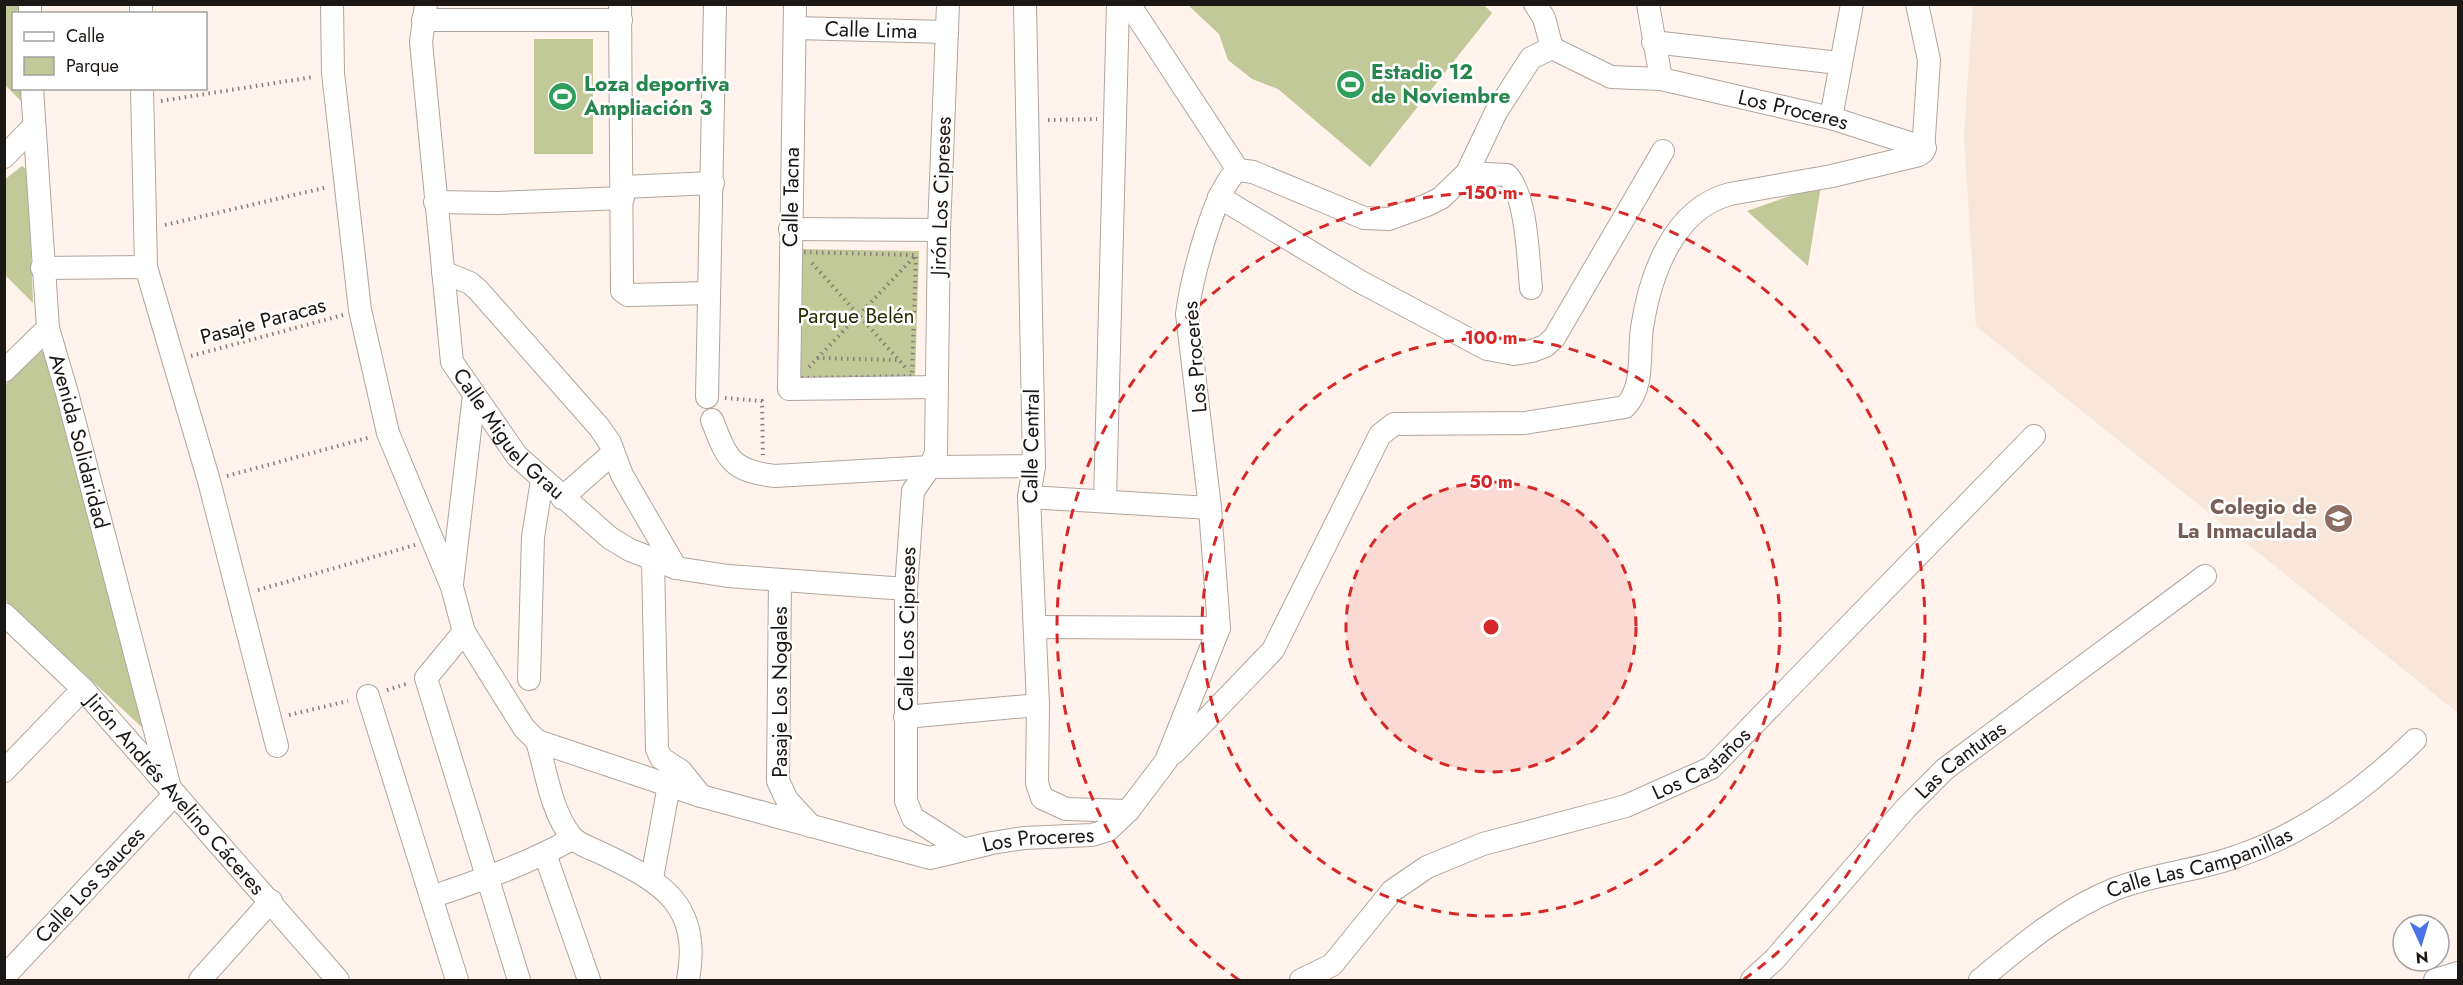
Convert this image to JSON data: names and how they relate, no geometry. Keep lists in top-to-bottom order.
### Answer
{
  "streets": {
    "street": [
      "Calle Lima",
      "Los Proceres",
      "Jirón Los Cipreses",
      "Calle Tacna",
      "Calle Miguel Grau",
      "Avenida Solidaridad",
      "Calle Central",
      "Calle Los Cipreses",
      "Pasaje Los Nogales",
      "Los Castaños",
      "Las Cantutas",
      "Jirón Andrés Avelino Cáceres",
      "Calle Las Campanillas",
      "Calle Los Sauces"
    ],
    "path": ["Pasaje Paracas"]
  },
  "crossings": [
    ["Calle Lima", "Jirón Los Cipreses"],
    ["Calle Lima", "Calle Tacna"],
    ["Los Proceres", "Calle Central"],
    ["Los Proceres", "Calle Los Cipreses"],
    ["Los Proceres", "Pasaje Los Nogales"],
    ["Jirón Los Cipreses", "Calle Los Cipreses"],
    ["Calle Miguel Grau", "Calle Los Cipreses"],
    ["Calle Miguel Grau", "Pasaje Los Nogales"],
    ["Avenida Solidaridad", "Jirón Andrés Avelino Cáceres"],
    ["Avenida Solidaridad", "Calle Los Sauces"],
    ["Jirón Andrés Avelino Cáceres", "Calle Los Sauces"]
  ],
  "parks": ["Parque Belén"],
  "places": {
    "sports": ["Estadio 12 de Noviembre", "Loza deportiva Ampliación 3"],
    "school or university": ["Colegio de La Inmaculada"]
  },
  "legend": ["Calle", "Parque"],
  "north": "bottom",
  "rings": ["150 m", "100 m", "50 m"]
}
